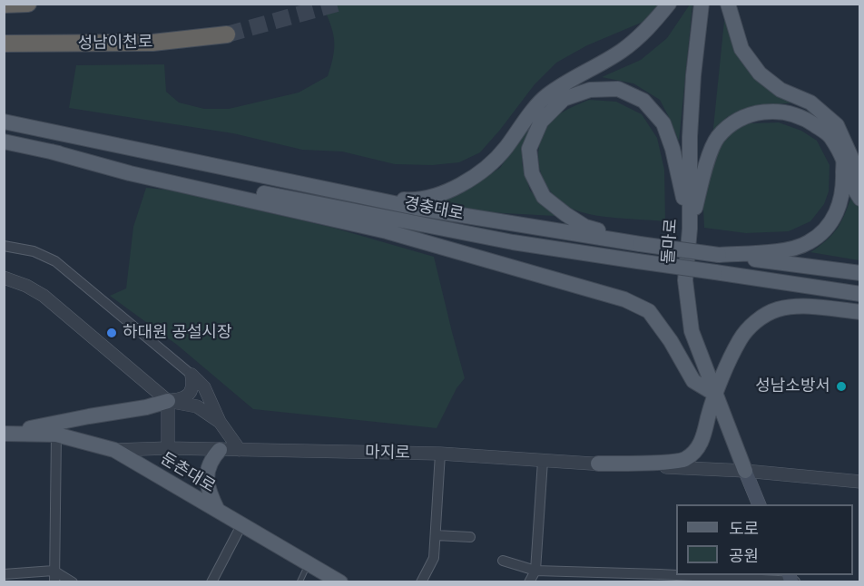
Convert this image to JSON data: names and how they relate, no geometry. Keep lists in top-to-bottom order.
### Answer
{
  "streets": {
    "highway": ["성남이천로"],
    "main road": ["경충대로", "돌마로", "둔촌대로"],
    "street": ["마지로"]
  },
  "crossings": [
    ["돌마로", "마지로"],
    ["마지로", "둔촌대로"]
  ],
  "places": ["하대원 공설시장", "성남소방서"],
  "legend": ["도로", "공원"]
}
